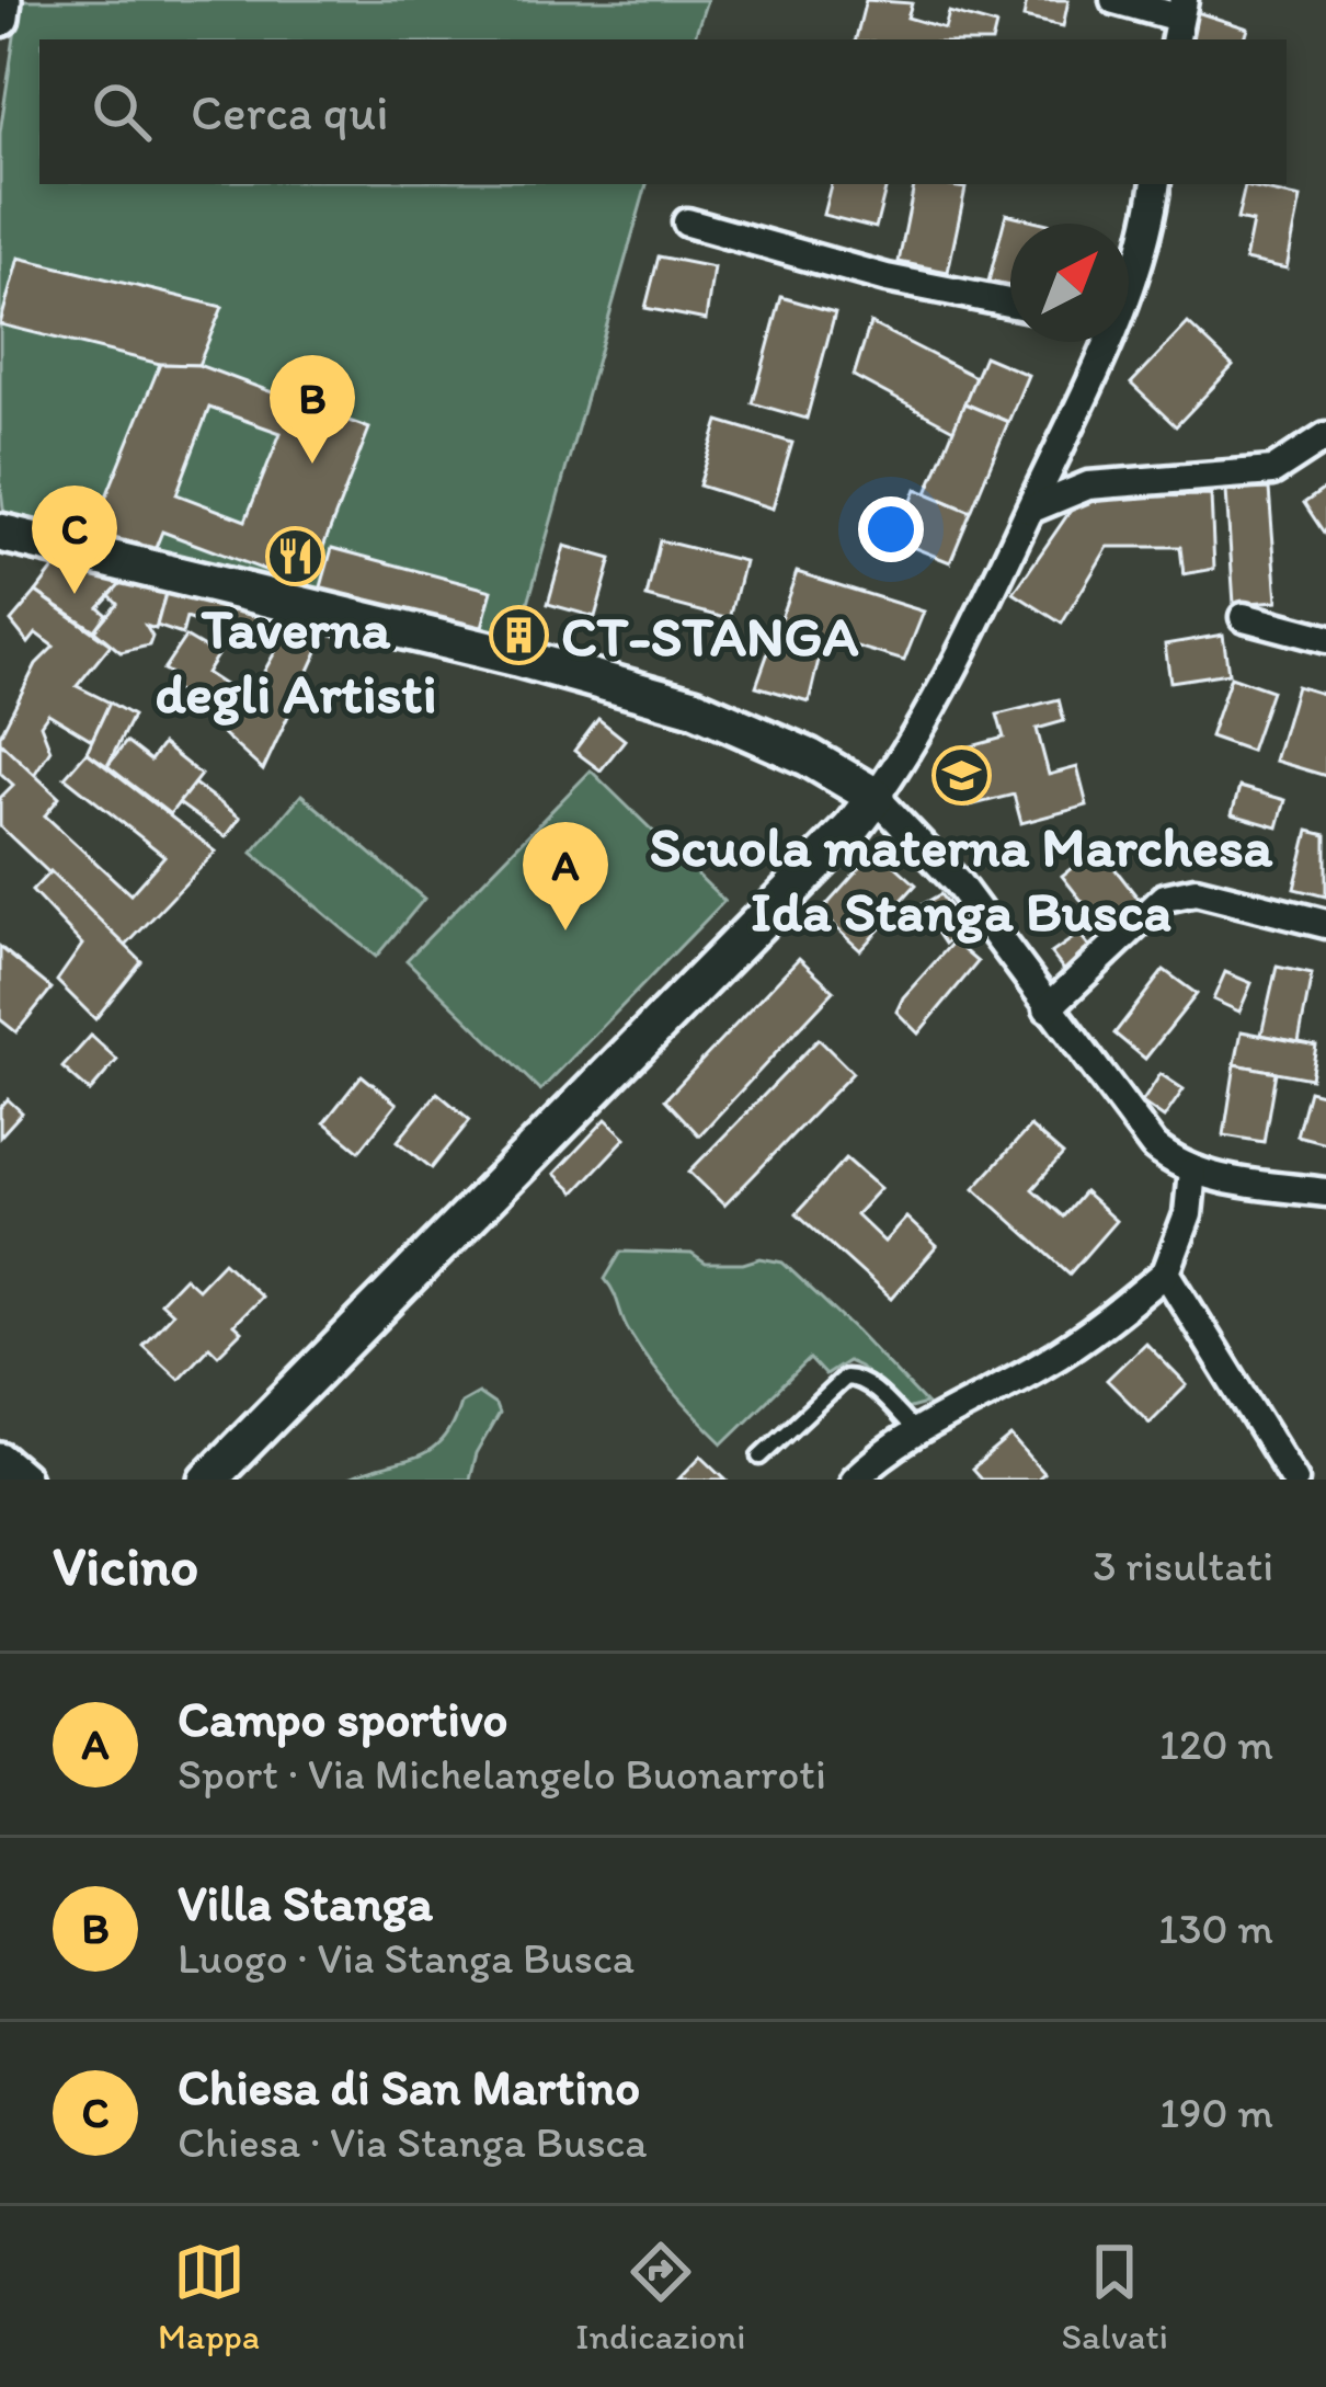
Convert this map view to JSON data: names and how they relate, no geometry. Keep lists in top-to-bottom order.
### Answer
{
  "places": {
    "restaurant": ["Taverna degli Artisti"],
    "building": ["CT-STANGA"],
    "school or university": ["Scuola materna Marchesa Ida Stanga Busca"]
  },
  "north": "top right",
  "page": {
    "search": "Cerca qui",
    "pins": ["B", "C", "A"],
    "heading": ["Vicino", "3 risultati"],
    "list": [
      {
        "mark": "A",
        "name": "Campo sportivo",
        "note": "Sport · Via Michelangelo Buonarroti",
        "value": "120 m"
      },
      {
        "mark": "B",
        "name": "Villa Stanga",
        "note": "Luogo · Via Stanga Busca",
        "value": "130 m"
      },
      {
        "mark": "C",
        "name": "Chiesa di San Martino",
        "note": "Chiesa · Via Stanga Busca",
        "value": "190 m"
      }
    ],
    "nav": ["Mappa", "Indicazioni", "Salvati"]
  }
}
